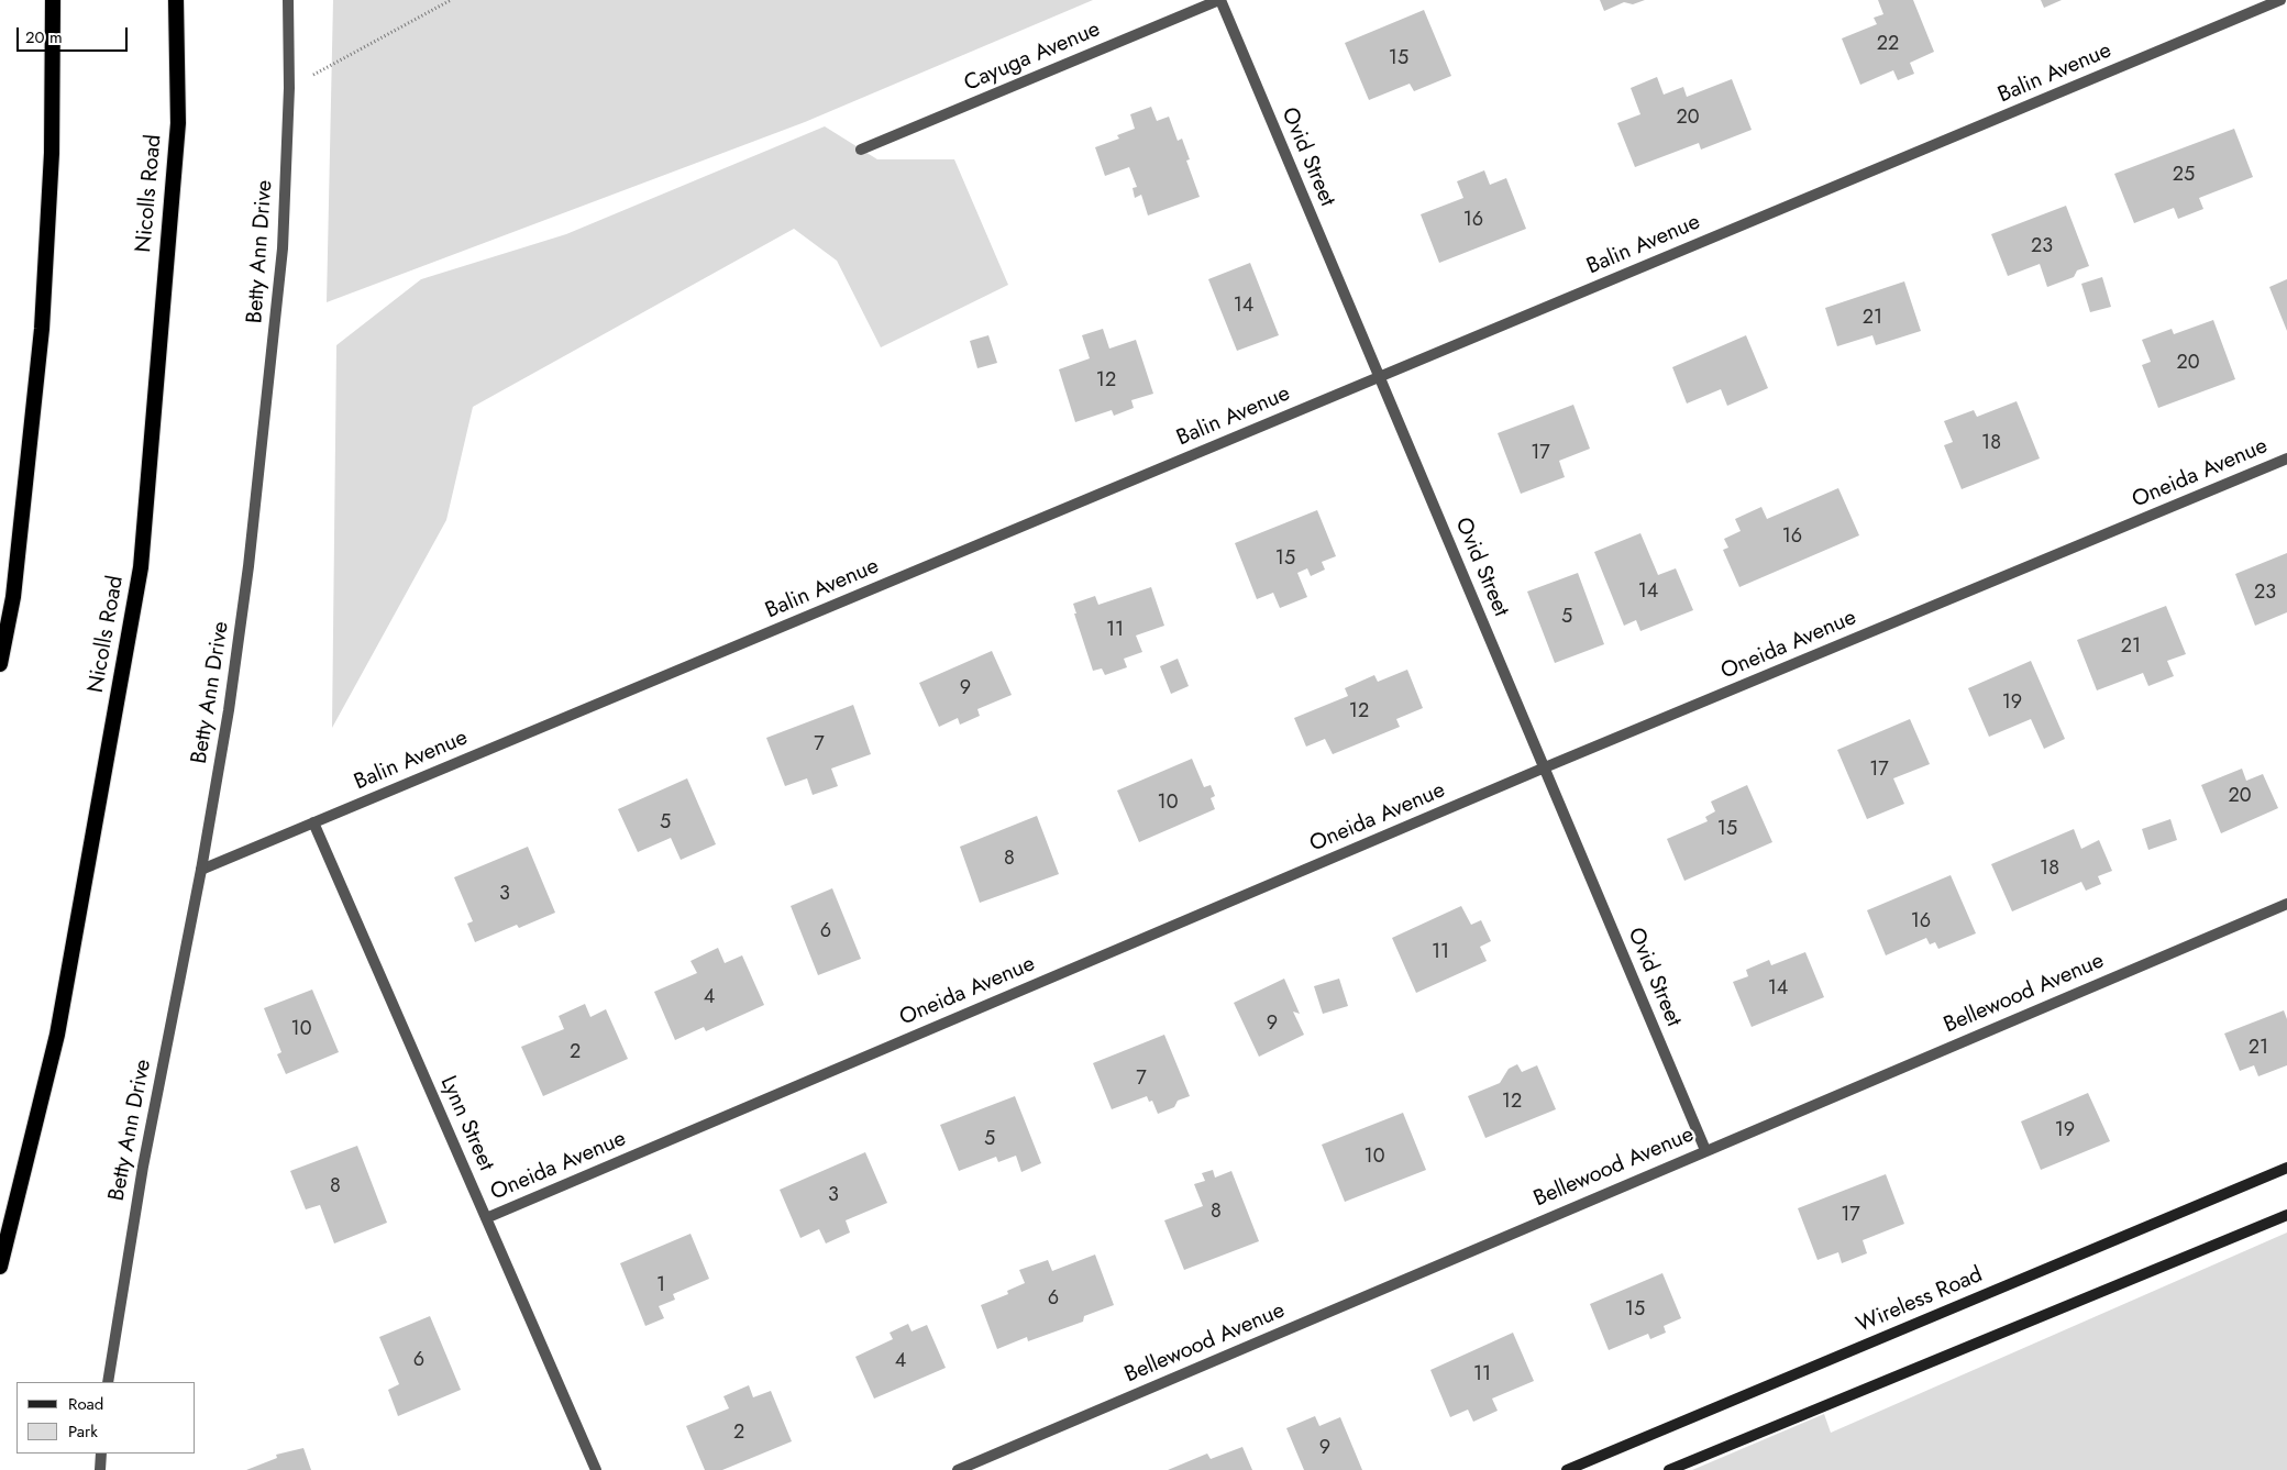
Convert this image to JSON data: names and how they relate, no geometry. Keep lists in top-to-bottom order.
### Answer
{
  "streets": {
    "highway": ["Nicolls Road"],
    "main road": ["Wireless Road"],
    "street": [
      "Cayuga Avenue",
      "Balin Avenue",
      "Ovid Street",
      "Betty Ann Drive",
      "Oneida Avenue",
      "Bellewood Avenue",
      "Lynn Street"
    ]
  },
  "crossings": [
    ["Cayuga Avenue", "Ovid Street"],
    ["Balin Avenue", "Ovid Street"],
    ["Balin Avenue", "Betty Ann Drive"],
    ["Balin Avenue", "Lynn Street"],
    ["Ovid Street", "Oneida Avenue"],
    ["Ovid Street", "Bellewood Avenue"],
    ["Oneida Avenue", "Lynn Street"]
  ],
  "house_numbers": [
    "22",
    "15",
    "20",
    "25",
    "16",
    "23",
    "14",
    "21",
    "20",
    "12",
    "18",
    "17",
    "16",
    "15",
    "14",
    "23",
    "5",
    "11",
    "21",
    "9",
    "19",
    "12",
    "7",
    "17",
    "20",
    "10",
    "5",
    "15",
    "8",
    "18",
    "3",
    "16",
    "6",
    "11",
    "14",
    "4",
    "9",
    "10",
    "21",
    "2",
    "7",
    "12",
    "19",
    "5",
    "10",
    "8",
    "3",
    "8",
    "17",
    "1",
    "6",
    "15",
    "6",
    "4",
    "11",
    "2",
    "9"
  ],
  "legend": ["Road", "Park"],
  "scale_bar": "20 m"
}
